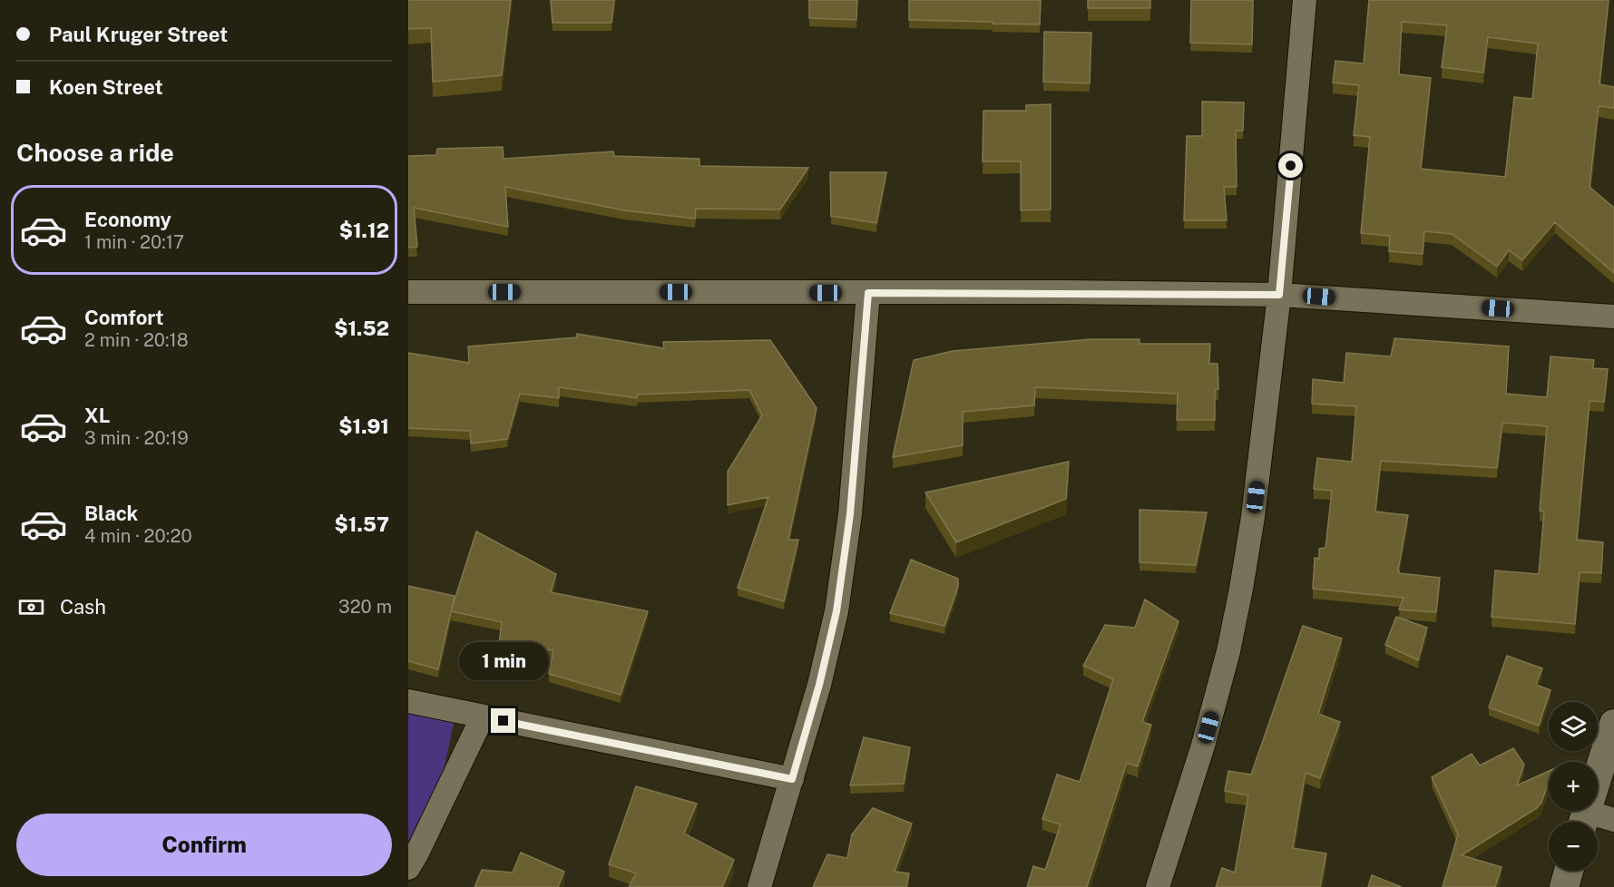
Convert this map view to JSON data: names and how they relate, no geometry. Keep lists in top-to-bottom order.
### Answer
{
  "page": {
    "banner": ["Paul Kruger Street", "Koen Street"],
    "heading": "Choose a ride",
    "list": [
      {
        "name": "Economy",
        "note": "1 min · 20:17",
        "value": "$1.12"
      },
      {
        "name": "Comfort",
        "note": "2 min · 20:18",
        "value": "$1.52"
      },
      {
        "name": "XL",
        "note": "3 min · 20:19",
        "value": "$1.91"
      },
      {
        "name": "Black",
        "note": "4 min · 20:20",
        "value": "$1.57"
      }
    ],
    "pay": ["Cash", "320 m"],
    "bubble": "1 min",
    "map_buttons": ["+", "−"],
    "buttons": "Confirm"
  }
}
